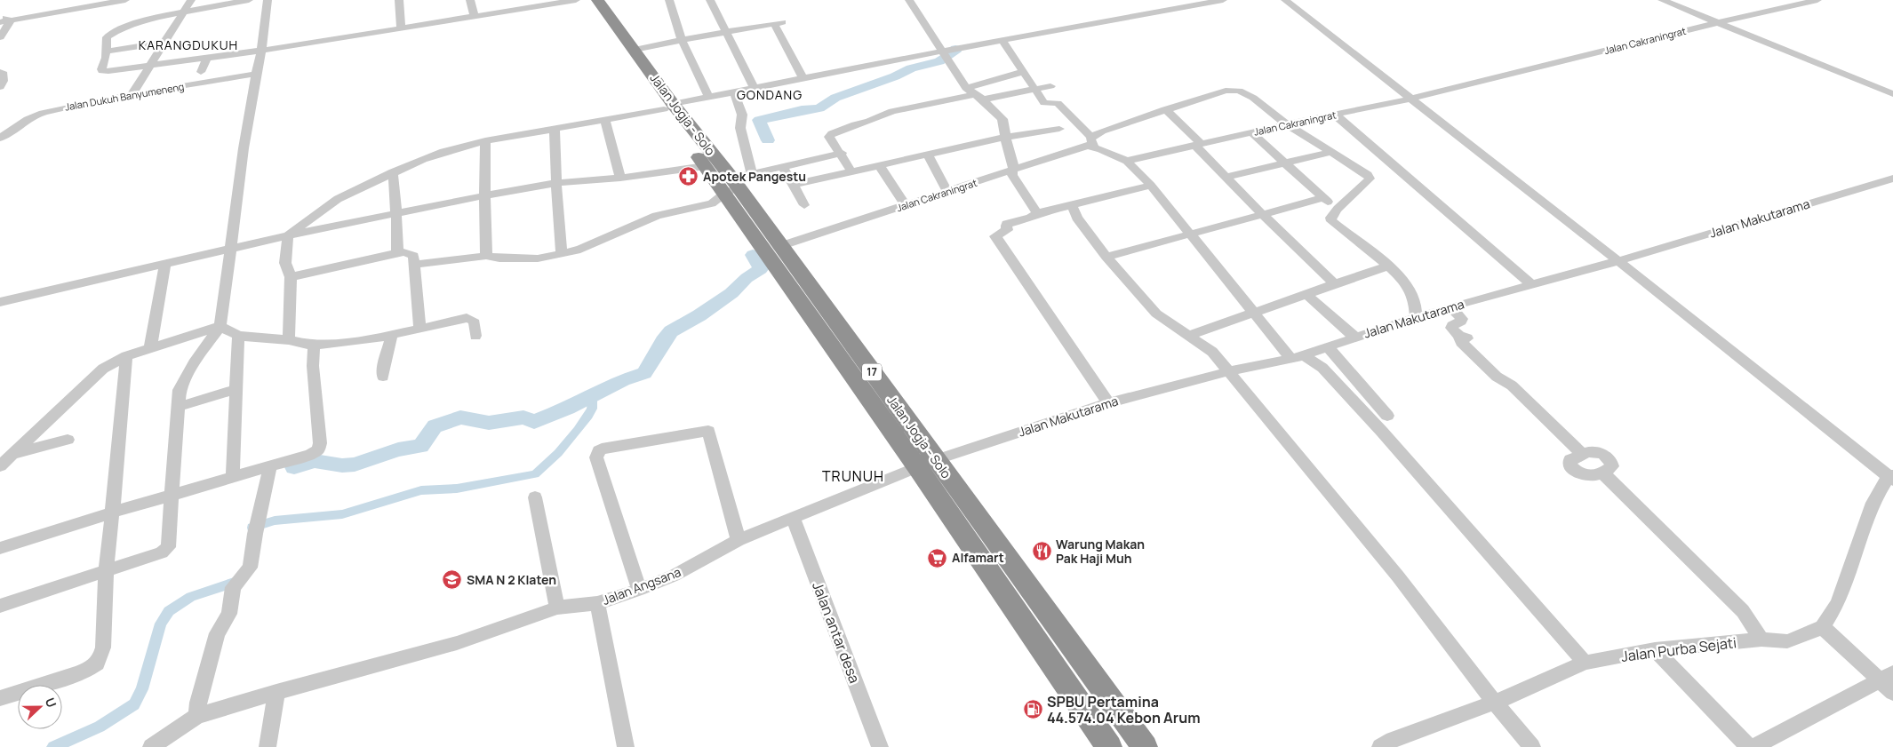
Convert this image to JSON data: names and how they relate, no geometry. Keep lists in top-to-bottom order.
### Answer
{
  "streets": {
    "highway": ["Jalan Jogja - Solo", "17"],
    "street": [
      "Jalan Cakraningrat",
      "Jalan Dukuh Banyumeneng",
      "Jalan Makutarama",
      "Jalan Angsana",
      "Jalan antar desa",
      "Jalan Purba Sejati"
    ]
  },
  "crossings": [
    ["Jalan Cakraningrat", "Jalan Jogja - Solo"],
    ["Jalan Jogja - Solo", "Jalan Makutarama"],
    ["Jalan Jogja - Solo", "Jalan Angsana"],
    ["Jalan Makutarama", "Jalan Angsana"],
    ["Jalan Angsana", "Jalan antar desa"]
  ],
  "districts": ["KARANGDUKUH", "GONDANG", "TRUNUH"],
  "places": {
    "pharmacy": ["Apotek Pangestu"],
    "restaurant": ["Warung Makan Pak Haji Muh"],
    "supermarket": ["Alfamart"],
    "school or university": ["SMA N 2 Klaten"],
    "fuel station": ["SPBU Pertamina 44.574.04 Kebon Arum"]
  },
  "north": "right"
}
